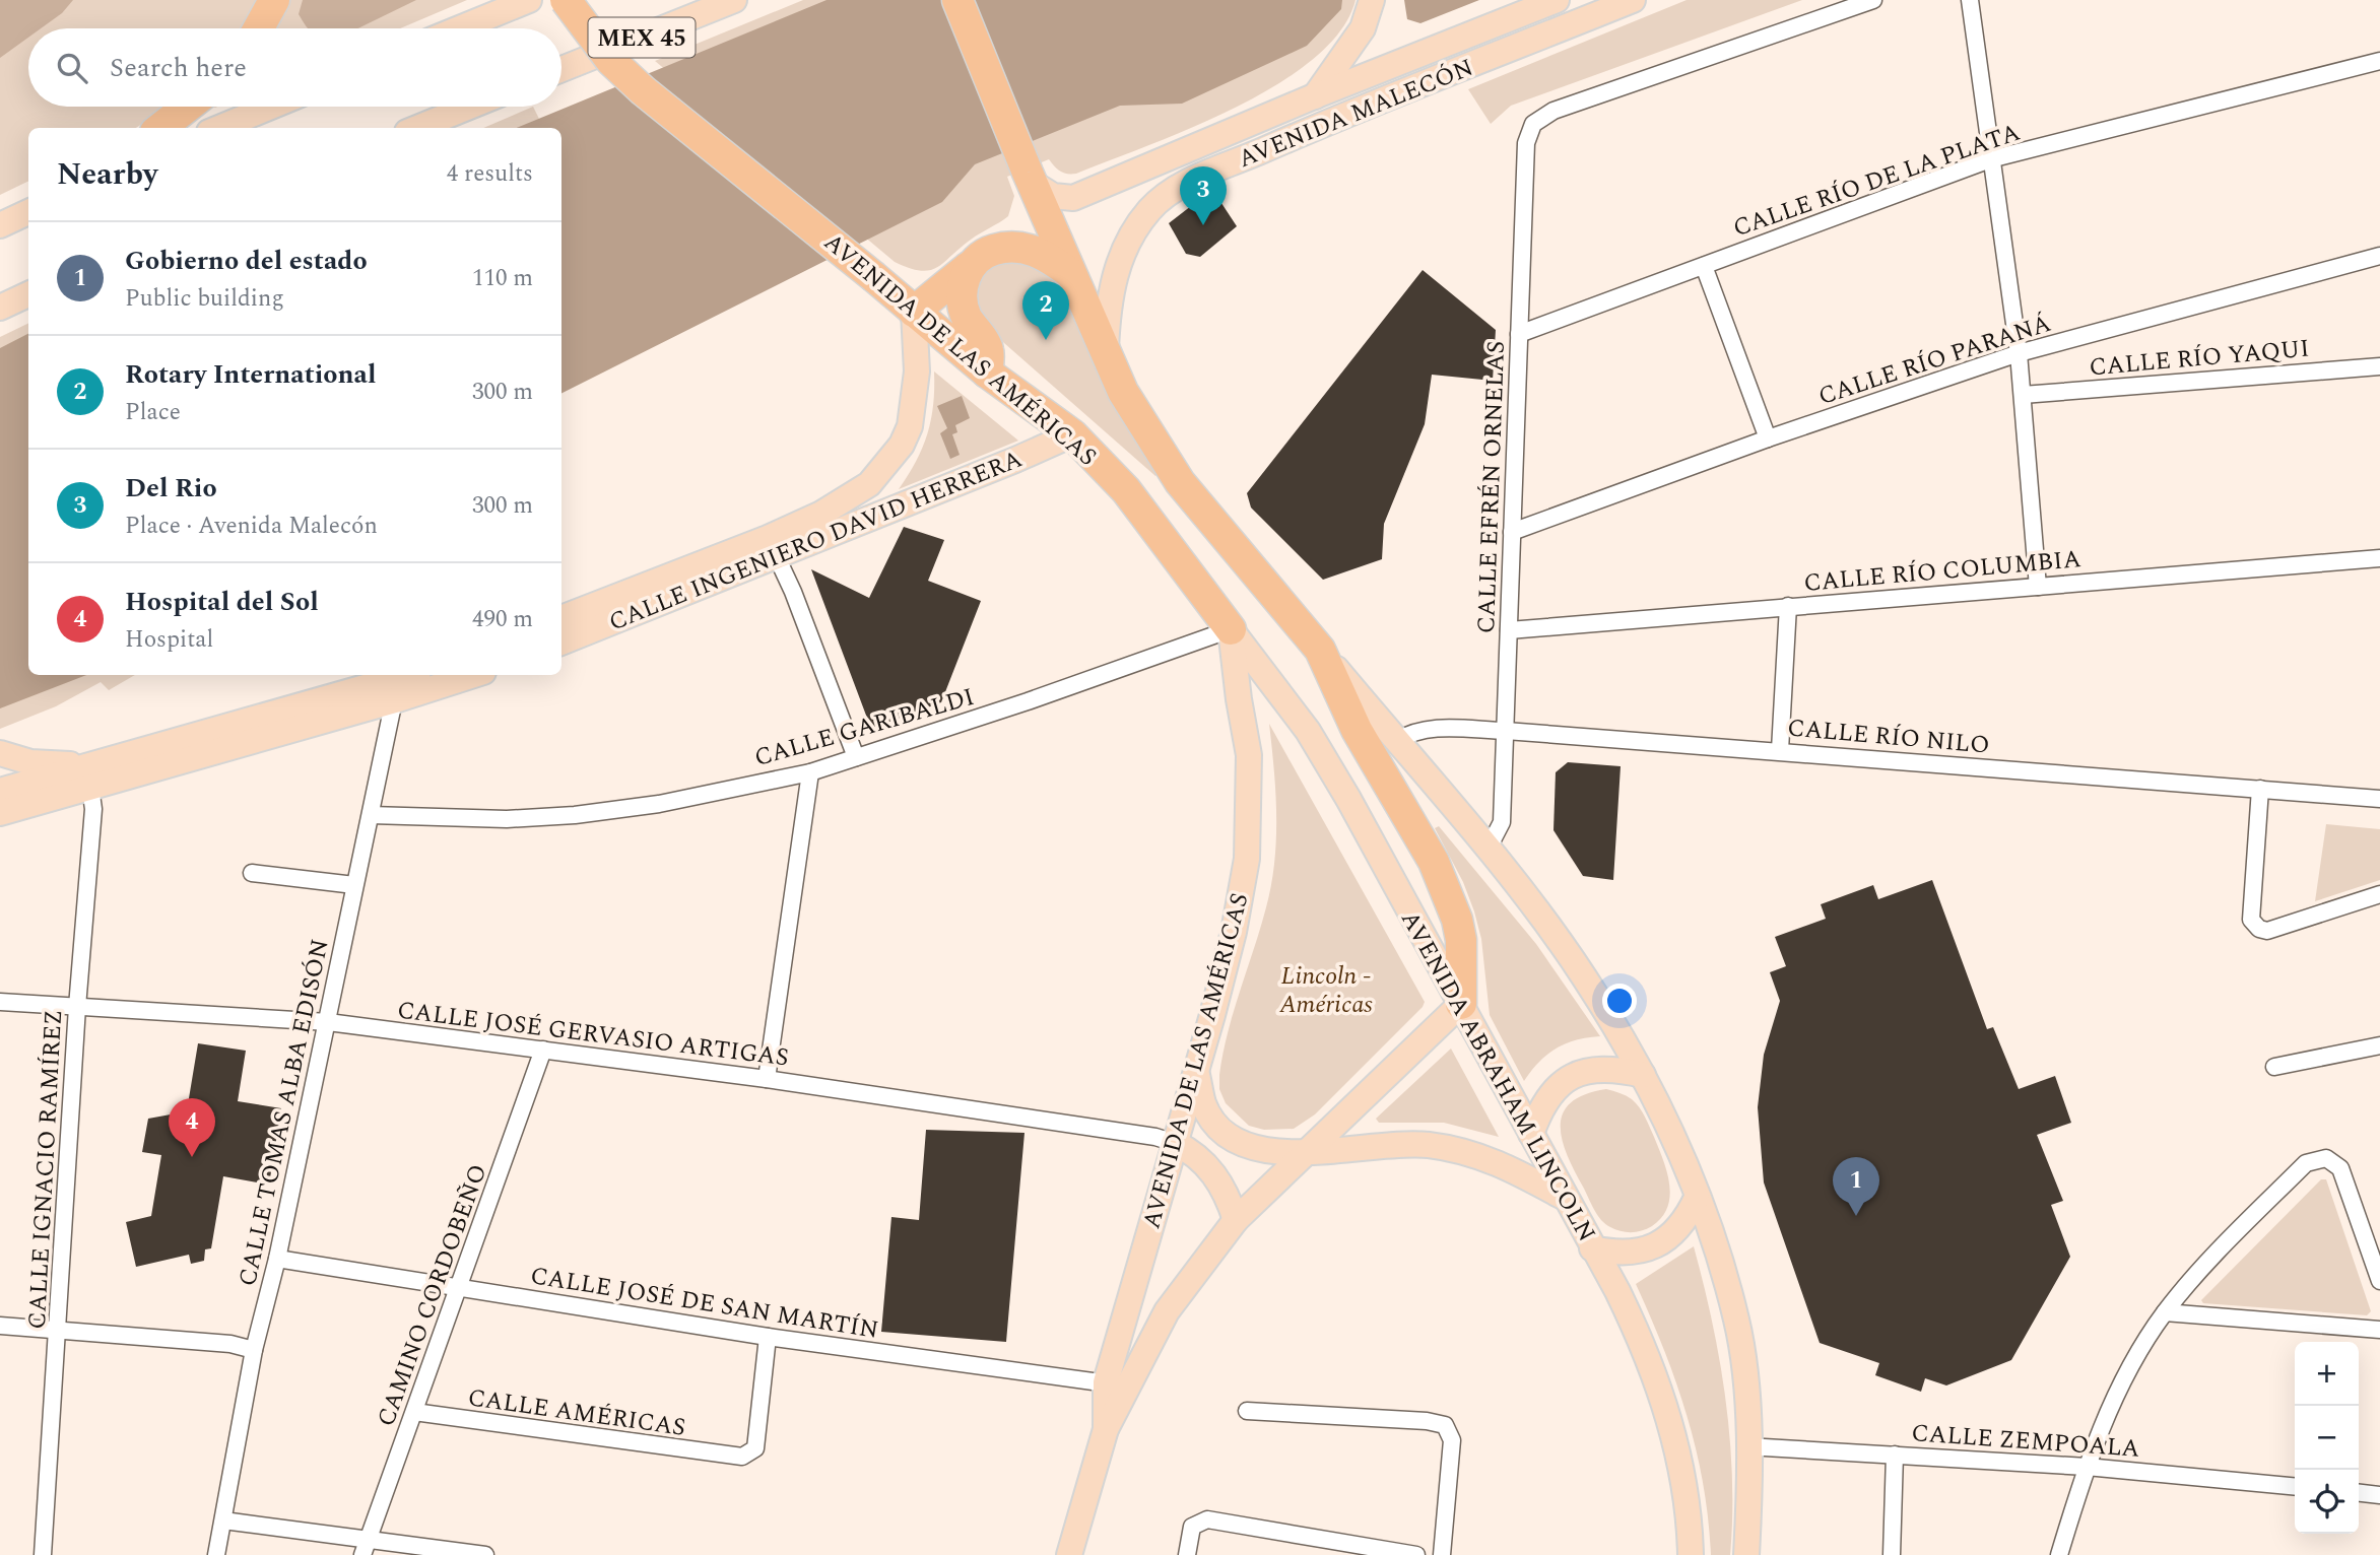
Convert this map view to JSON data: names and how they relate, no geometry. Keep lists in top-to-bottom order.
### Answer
{
  "streets": {
    "highway": ["AVENIDA DE LAS AMÉRICAS"],
    "main road": [
      "MEX 45",
      "AVENIDA MALECÓN",
      "CALLE INGENIERO DAVID HERRERA",
      "AVENIDA ABRAHAM LINCOLN"
    ],
    "street": [
      "CALLE RÍO DE LA PLATA",
      "CALLE RÍO YAQUI",
      "CALLE RÍO PARANÁ",
      "CALLE EFRÉN ORNELAS",
      "CALLE RÍO COLUMBIA",
      "CALLE GARIBALDI",
      "CALLE RÍO NILO",
      "CALLE JOSÉ GERVASIO ARTIGAS",
      "CALLE TOMAS ALBA EDISÓN",
      "CALLE IGNACIO RAMÍREZ",
      "CAMINO CORDOBEÑO",
      "CALLE JOSÉ DE SAN MARTÍN",
      "CALLE AMÉRICAS",
      "CALLE ZEMPOALA"
    ]
  },
  "crossings": [
    ["CALLE RÍO DE LA PLATA", "CALLE EFRÉN ORNELAS"],
    ["AVENIDA DE LAS AMÉRICAS", "CALLE INGENIERO DAVID HERRERA"],
    ["AVENIDA DE LAS AMÉRICAS", "CALLE GARIBALDI"],
    ["AVENIDA DE LAS AMÉRICAS", "CALLE JOSÉ GERVASIO ARTIGAS"],
    ["AVENIDA DE LAS AMÉRICAS", "AVENIDA ABRAHAM LINCOLN"],
    ["AVENIDA DE LAS AMÉRICAS", "CALLE JOSÉ DE SAN MARTÍN"],
    ["CALLE RÍO PARANÁ", "CALLE EFRÉN ORNELAS"],
    ["CALLE EFRÉN ORNELAS", "CALLE RÍO COLUMBIA"],
    ["CALLE EFRÉN ORNELAS", "CALLE RÍO NILO"],
    ["CALLE GARIBALDI", "AVENIDA ABRAHAM LINCOLN"],
    ["CALLE GARIBALDI", "CALLE TOMAS ALBA EDISÓN"],
    ["CALLE JOSÉ GERVASIO ARTIGAS", "CALLE TOMAS ALBA EDISÓN"],
    ["CALLE JOSÉ GERVASIO ARTIGAS", "CALLE IGNACIO RAMÍREZ"],
    ["CALLE JOSÉ GERVASIO ARTIGAS", "CAMINO CORDOBEÑO"],
    ["CALLE TOMAS ALBA EDISÓN", "CALLE JOSÉ DE SAN MARTÍN"],
    ["CAMINO CORDOBEÑO", "CALLE JOSÉ DE SAN MARTÍN"],
    ["CAMINO CORDOBEÑO", "CALLE AMÉRICAS"],
    ["CALLE JOSÉ DE SAN MARTÍN", "CALLE AMÉRICAS"]
  ],
  "parks": ["Lincoln - Américas"],
  "page": {
    "search": "Search here",
    "heading": ["Nearby", "4 results"],
    "pins": [
      "3",
      "2",
      "4",
      "1"
    ],
    "list": [
      {
        "mark": "1",
        "name": "Gobierno del estado",
        "note": "Public building",
        "value": "110 m"
      },
      {
        "mark": "2",
        "name": "Rotary International",
        "note": "Place",
        "value": "300 m"
      },
      {
        "mark": "3",
        "name": "Del Rio",
        "note": "Place · Avenida Malecón",
        "value": "300 m"
      },
      {
        "mark": "4",
        "name": "Hospital del Sol",
        "note": "Hospital",
        "value": "490 m"
      }
    ],
    "map_buttons": ["+", "−"]
  }
}
